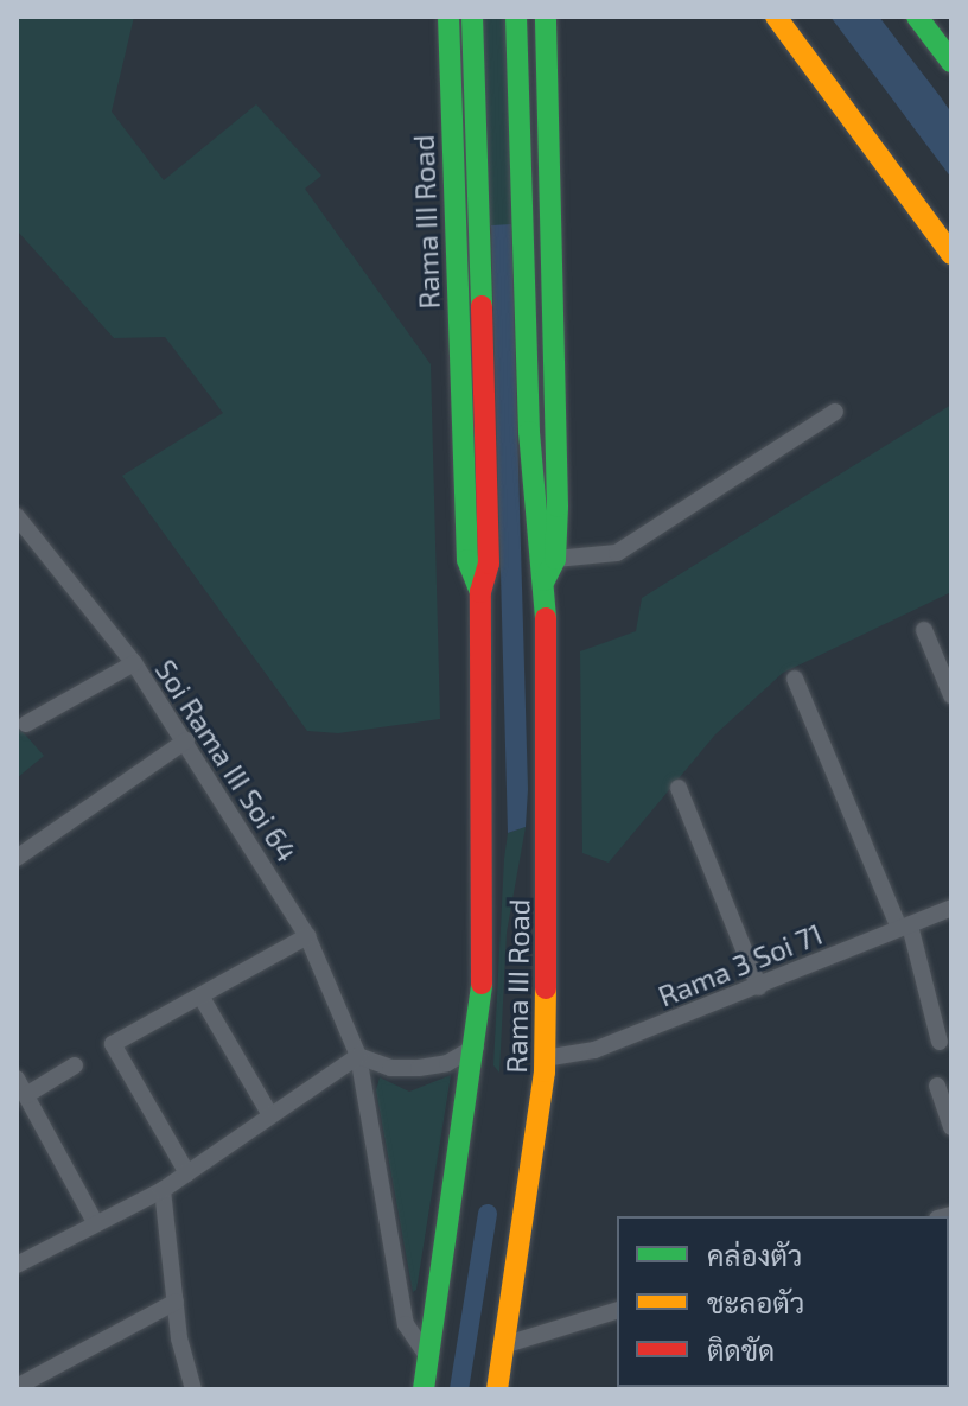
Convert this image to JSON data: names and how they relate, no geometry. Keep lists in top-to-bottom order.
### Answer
{
  "streets": {
    "main road": ["Rama III Road"],
    "street": ["Soi Rama III Soi 64", "Rama 3 Soi 71"]
  },
  "crossings": [
    ["Rama III Road", "Soi Rama III Soi 64"],
    ["Rama III Road", "Rama 3 Soi 71"]
  ],
  "legend": ["คล่องตัว", "ชะลอตัว", "ติดขัด"]
}
